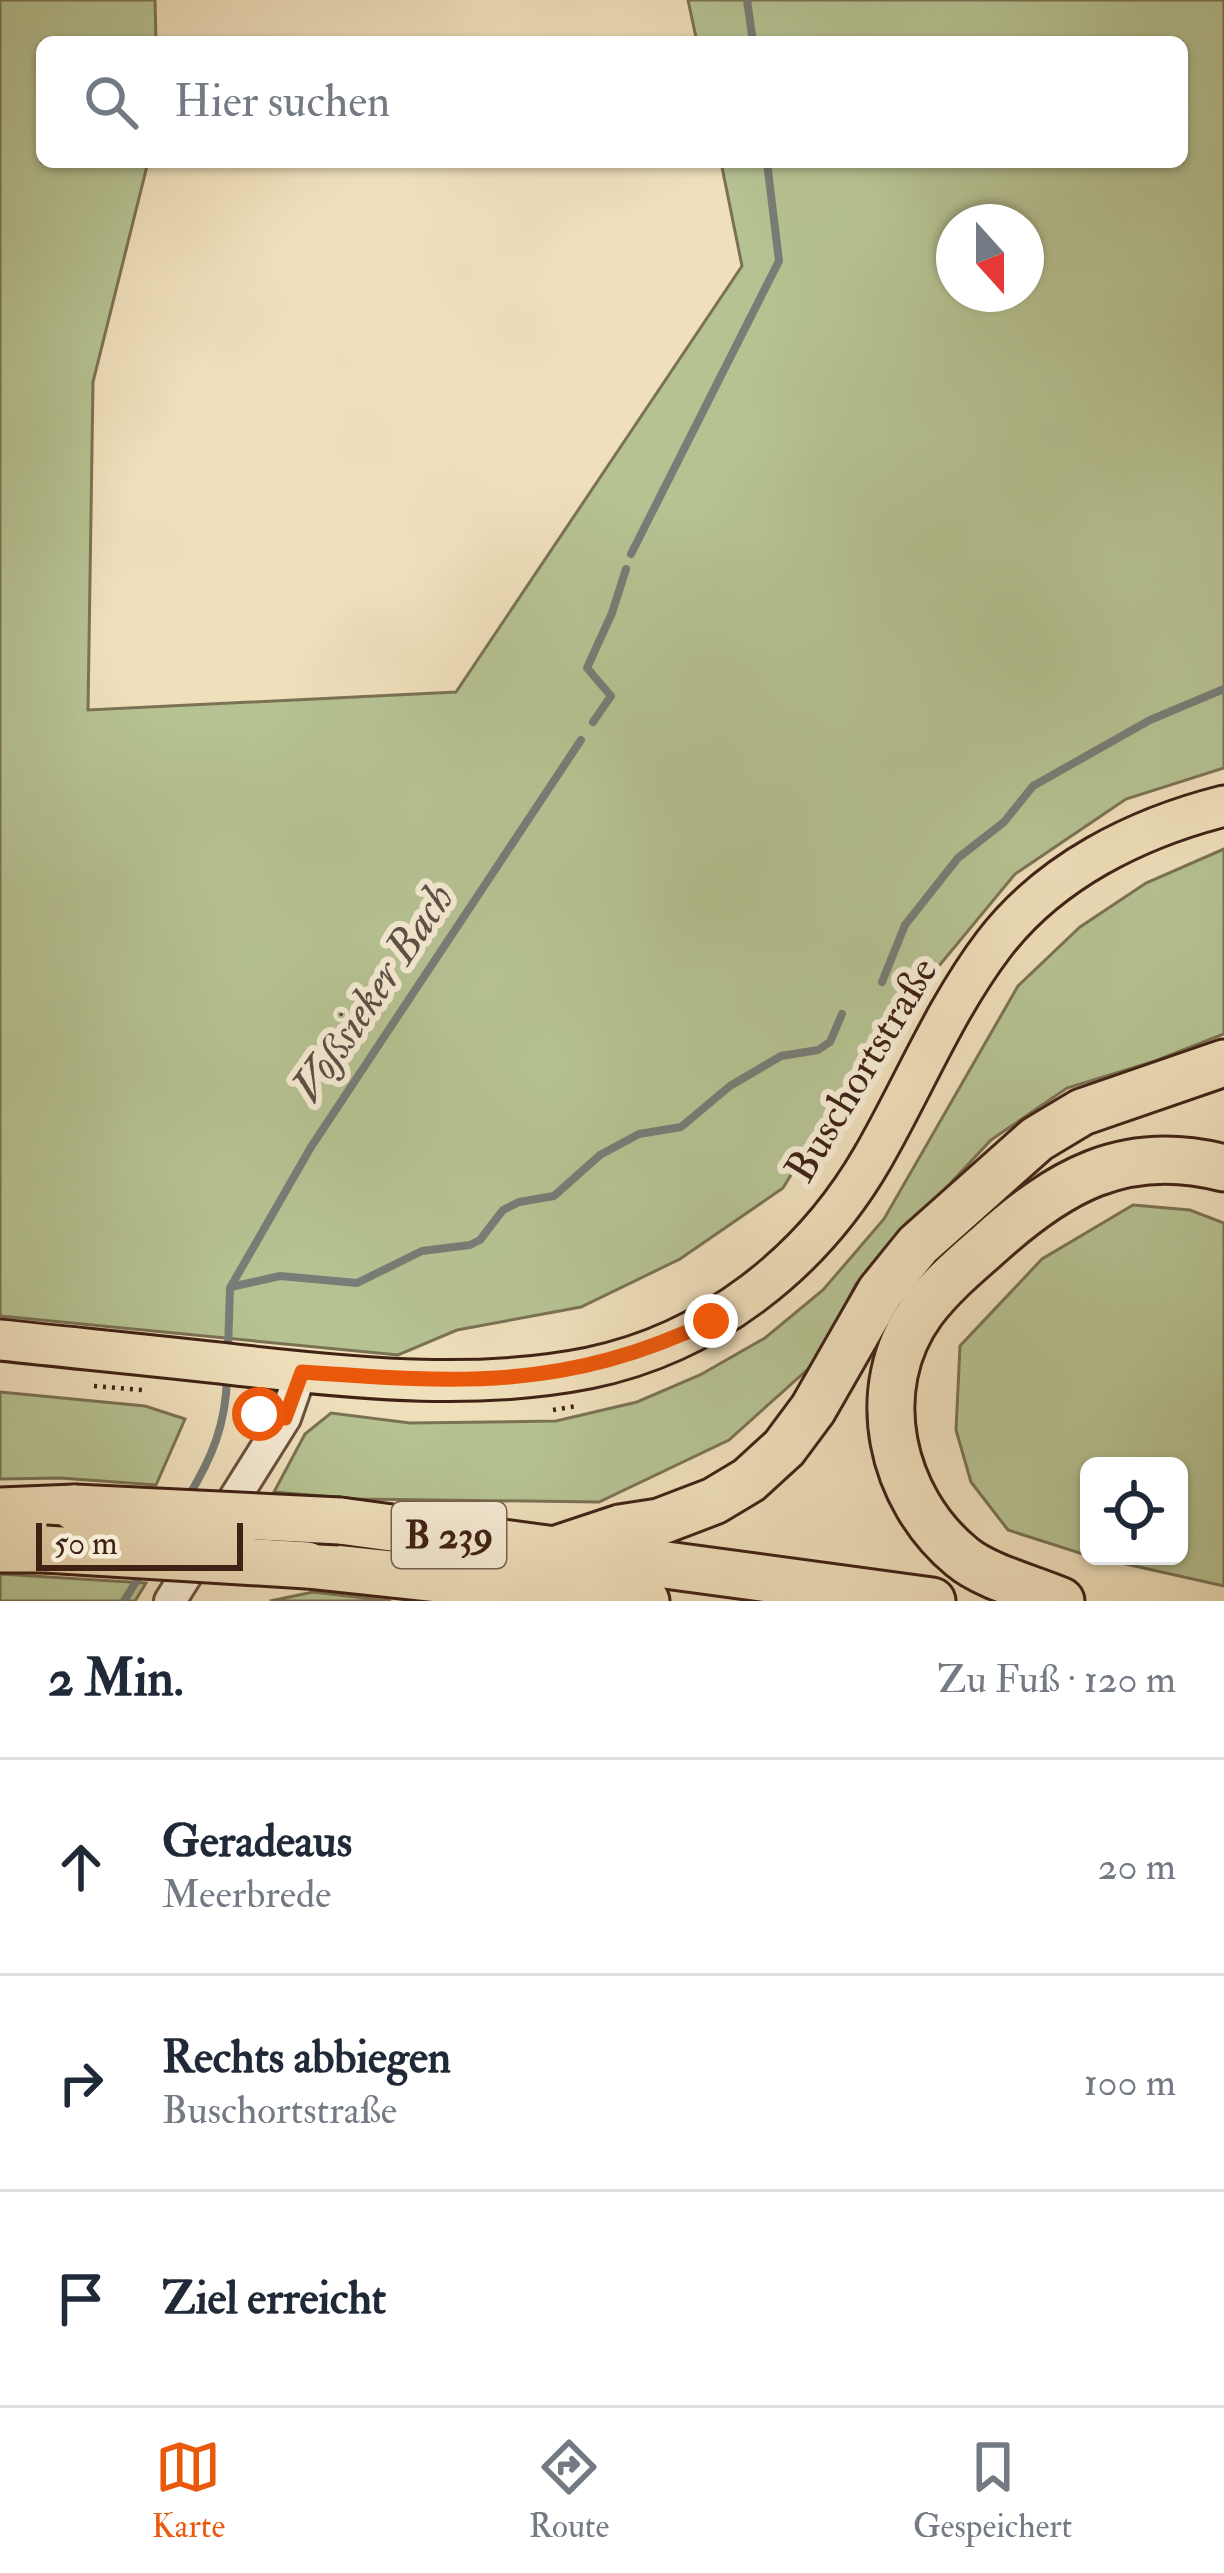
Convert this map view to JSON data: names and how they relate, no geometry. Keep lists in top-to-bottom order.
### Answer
{
  "streets": {
    "highway": ["B 239"],
    "main road": ["Buschortstraße"]
  },
  "water": ["Voßsieker Bach"],
  "scale_bar": "50 m",
  "north": "bottom",
  "page": {
    "search": "Hier suchen",
    "scale": "50 m",
    "heading": ["2 Min.", "Zu Fuß · 120 m"],
    "list": [
      ["Geradeaus", "Meerbrede", "20 m"],
      ["Rechts abbiegen", "Buschortstraße", "100 m"],
      "Ziel erreicht"
    ],
    "nav": ["Karte", "Route", "Gespeichert"]
  }
}
